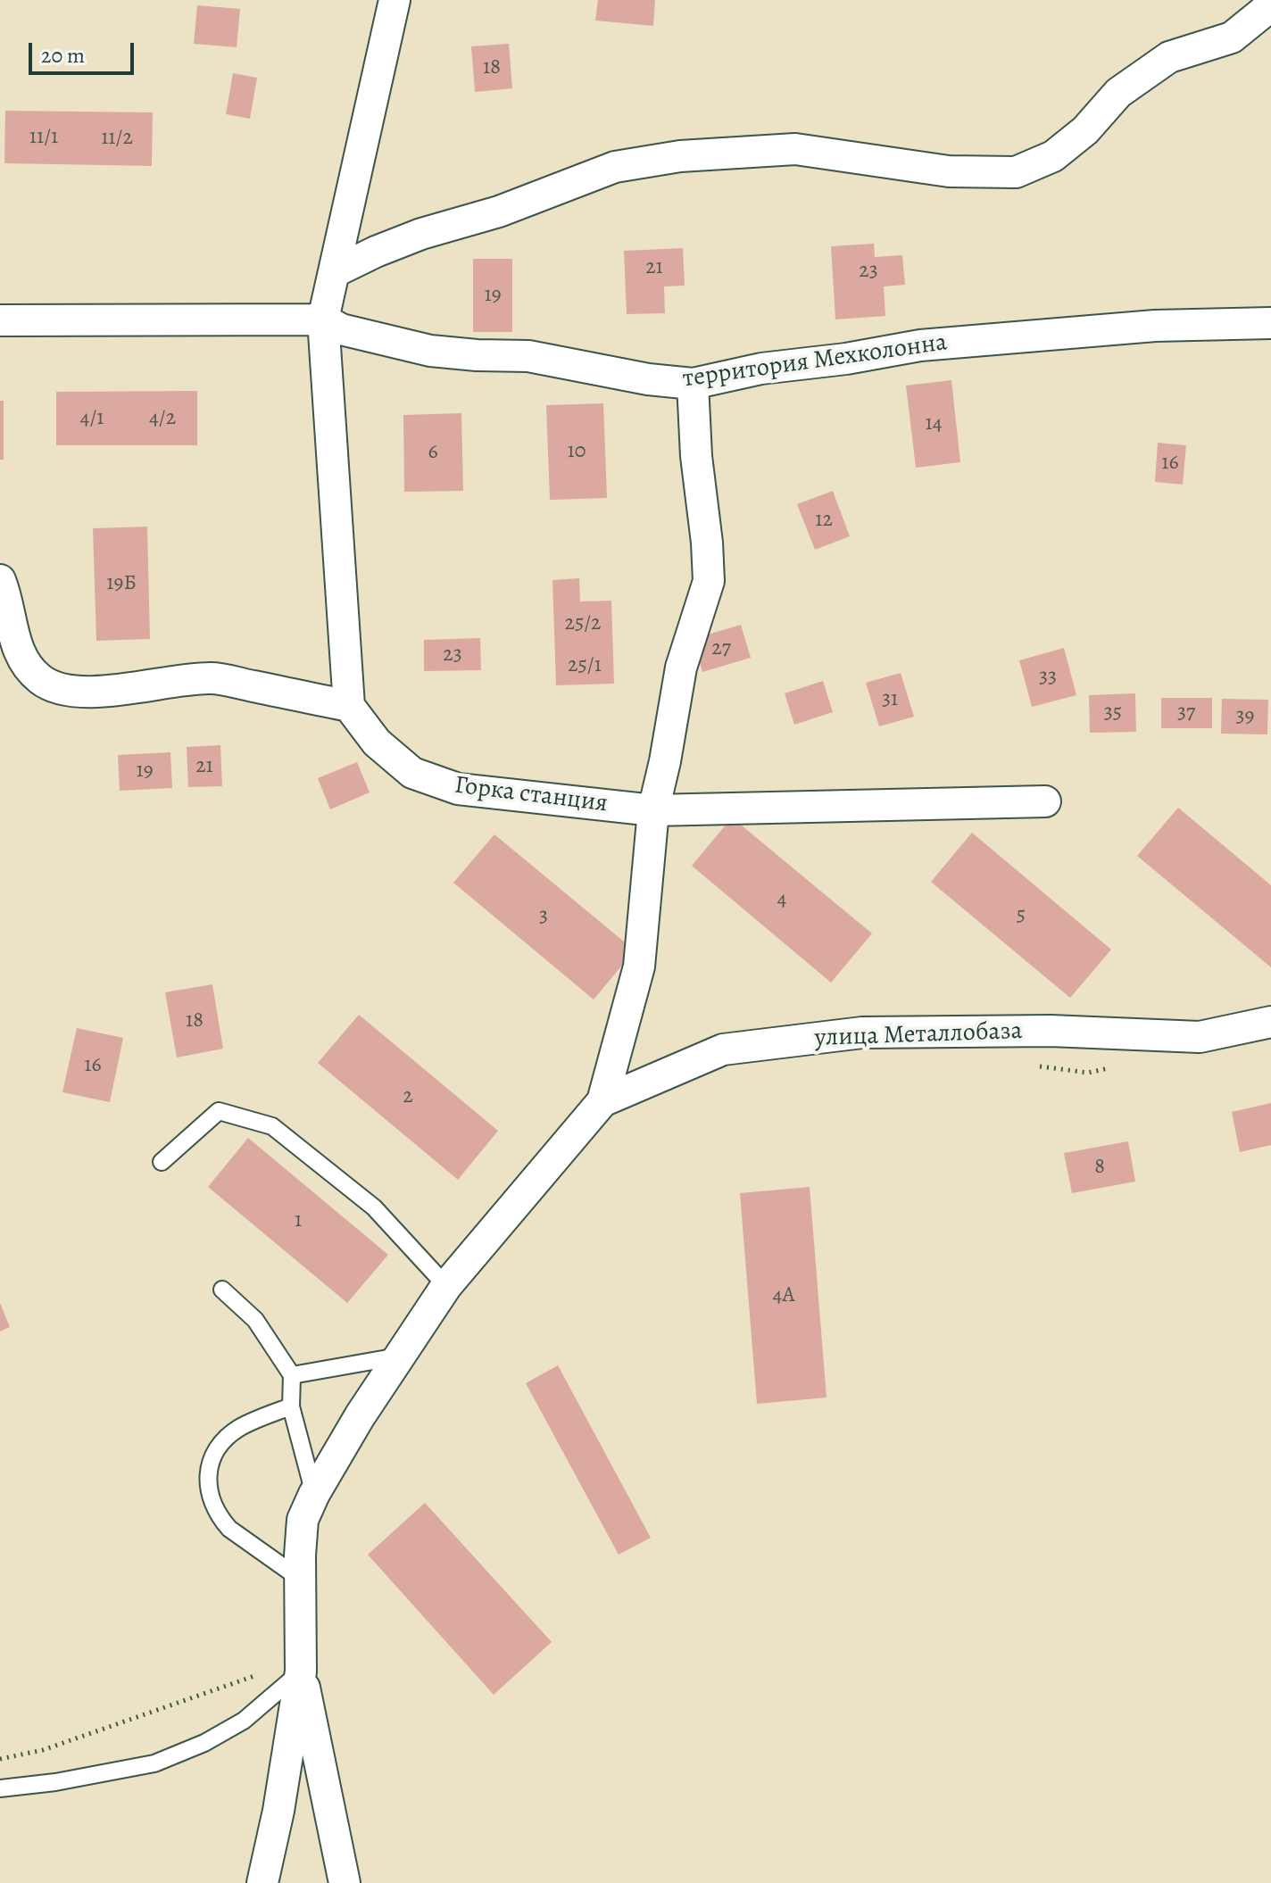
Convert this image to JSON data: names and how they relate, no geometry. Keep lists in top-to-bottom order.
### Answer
{
  "streets": {
    "street": ["территория Мехколонна", "Горка станция", "улица Металлобаза"]
  },
  "house_numbers": [
    "18",
    "11/1",
    "11/2",
    "21",
    "23",
    "19",
    "4/1",
    "4/2",
    "14",
    "10",
    "6",
    "16",
    "12",
    "19Б",
    "25/2",
    "27",
    "23",
    "25/1",
    "33",
    "31",
    "35",
    "37",
    "39",
    "21",
    "19",
    "4",
    "5",
    "3",
    "18",
    "16",
    "2",
    "8",
    "1",
    "4А"
  ],
  "scale_bar": "20 m"
}
